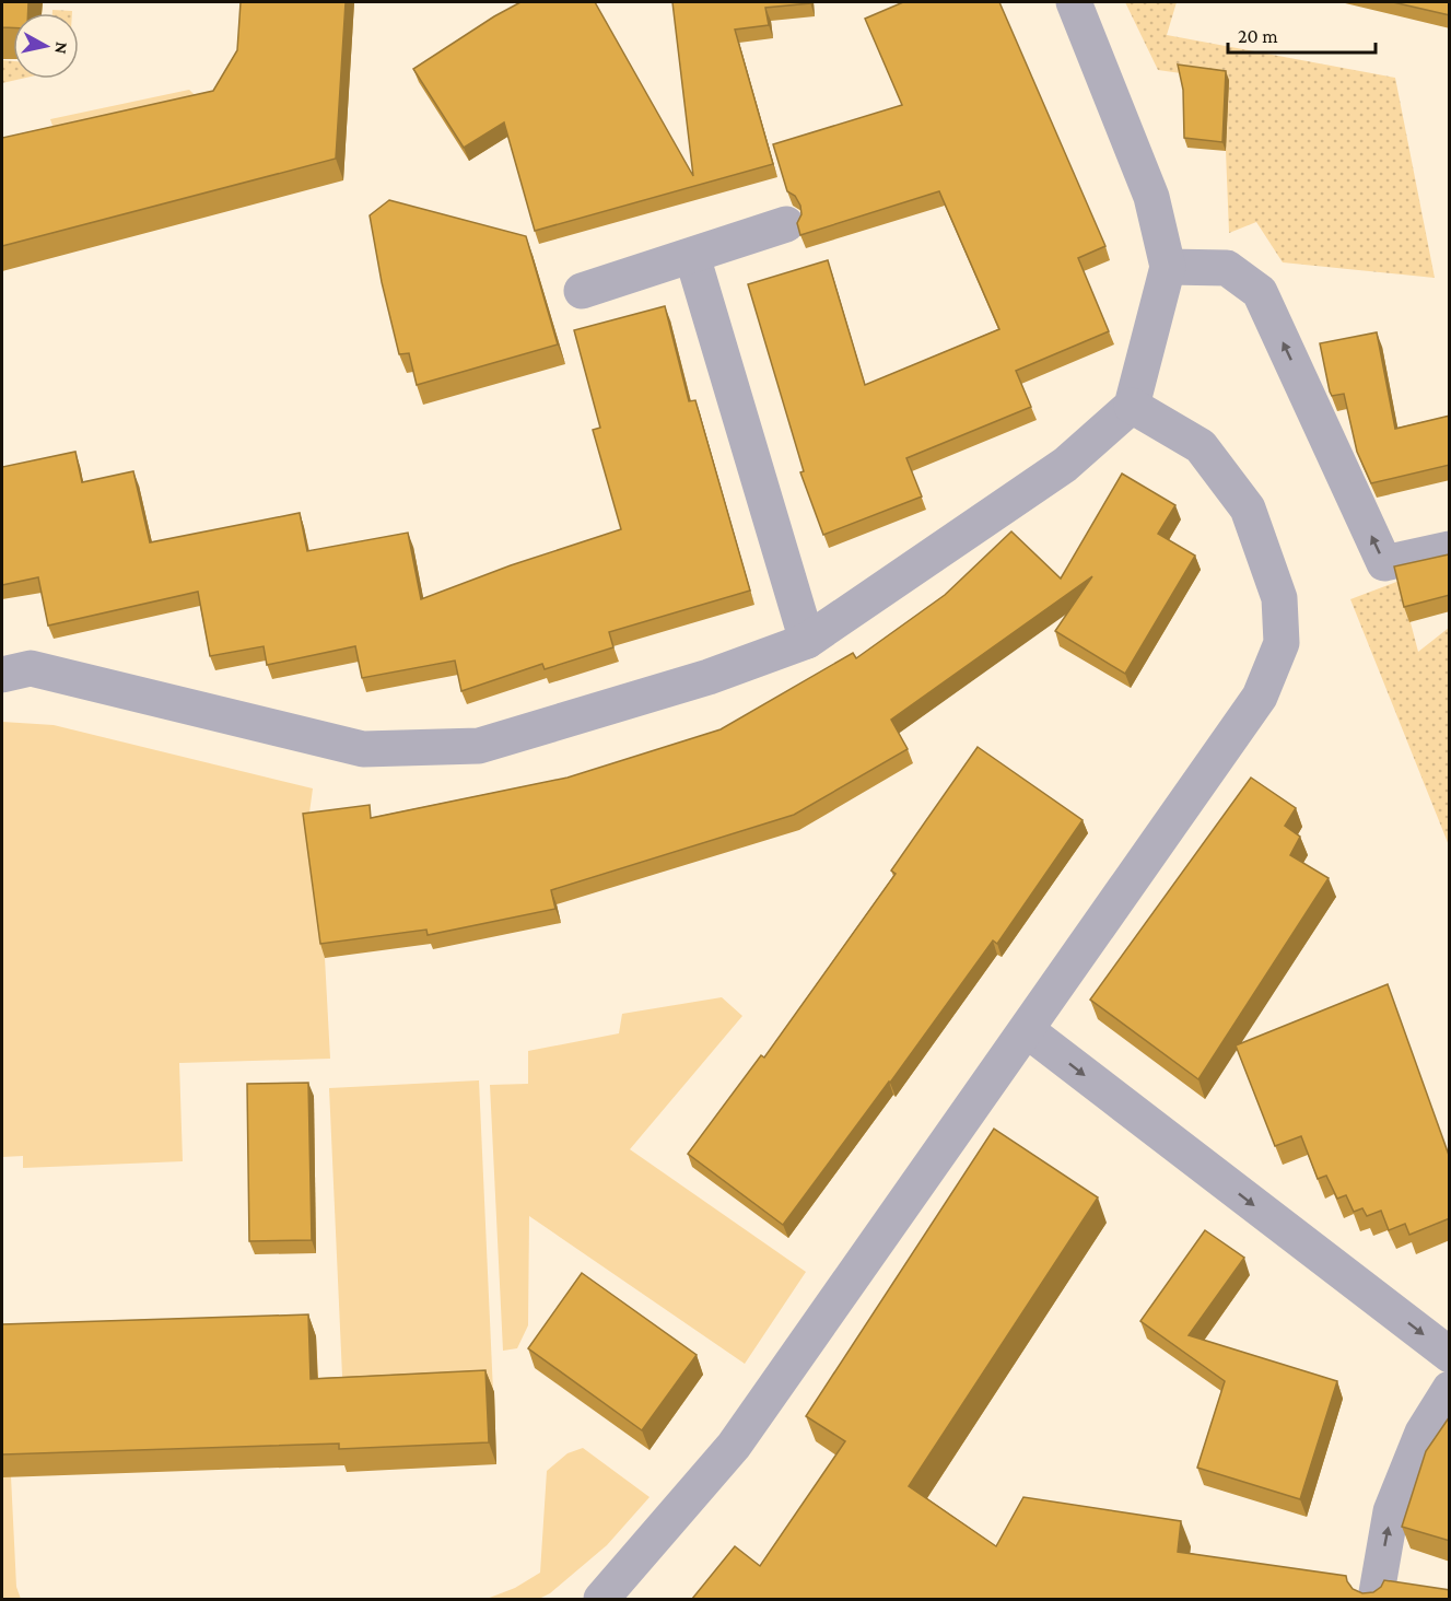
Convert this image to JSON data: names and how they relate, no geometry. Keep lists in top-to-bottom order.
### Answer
{
  "scale_bar": "20 m",
  "north": "right"
}
